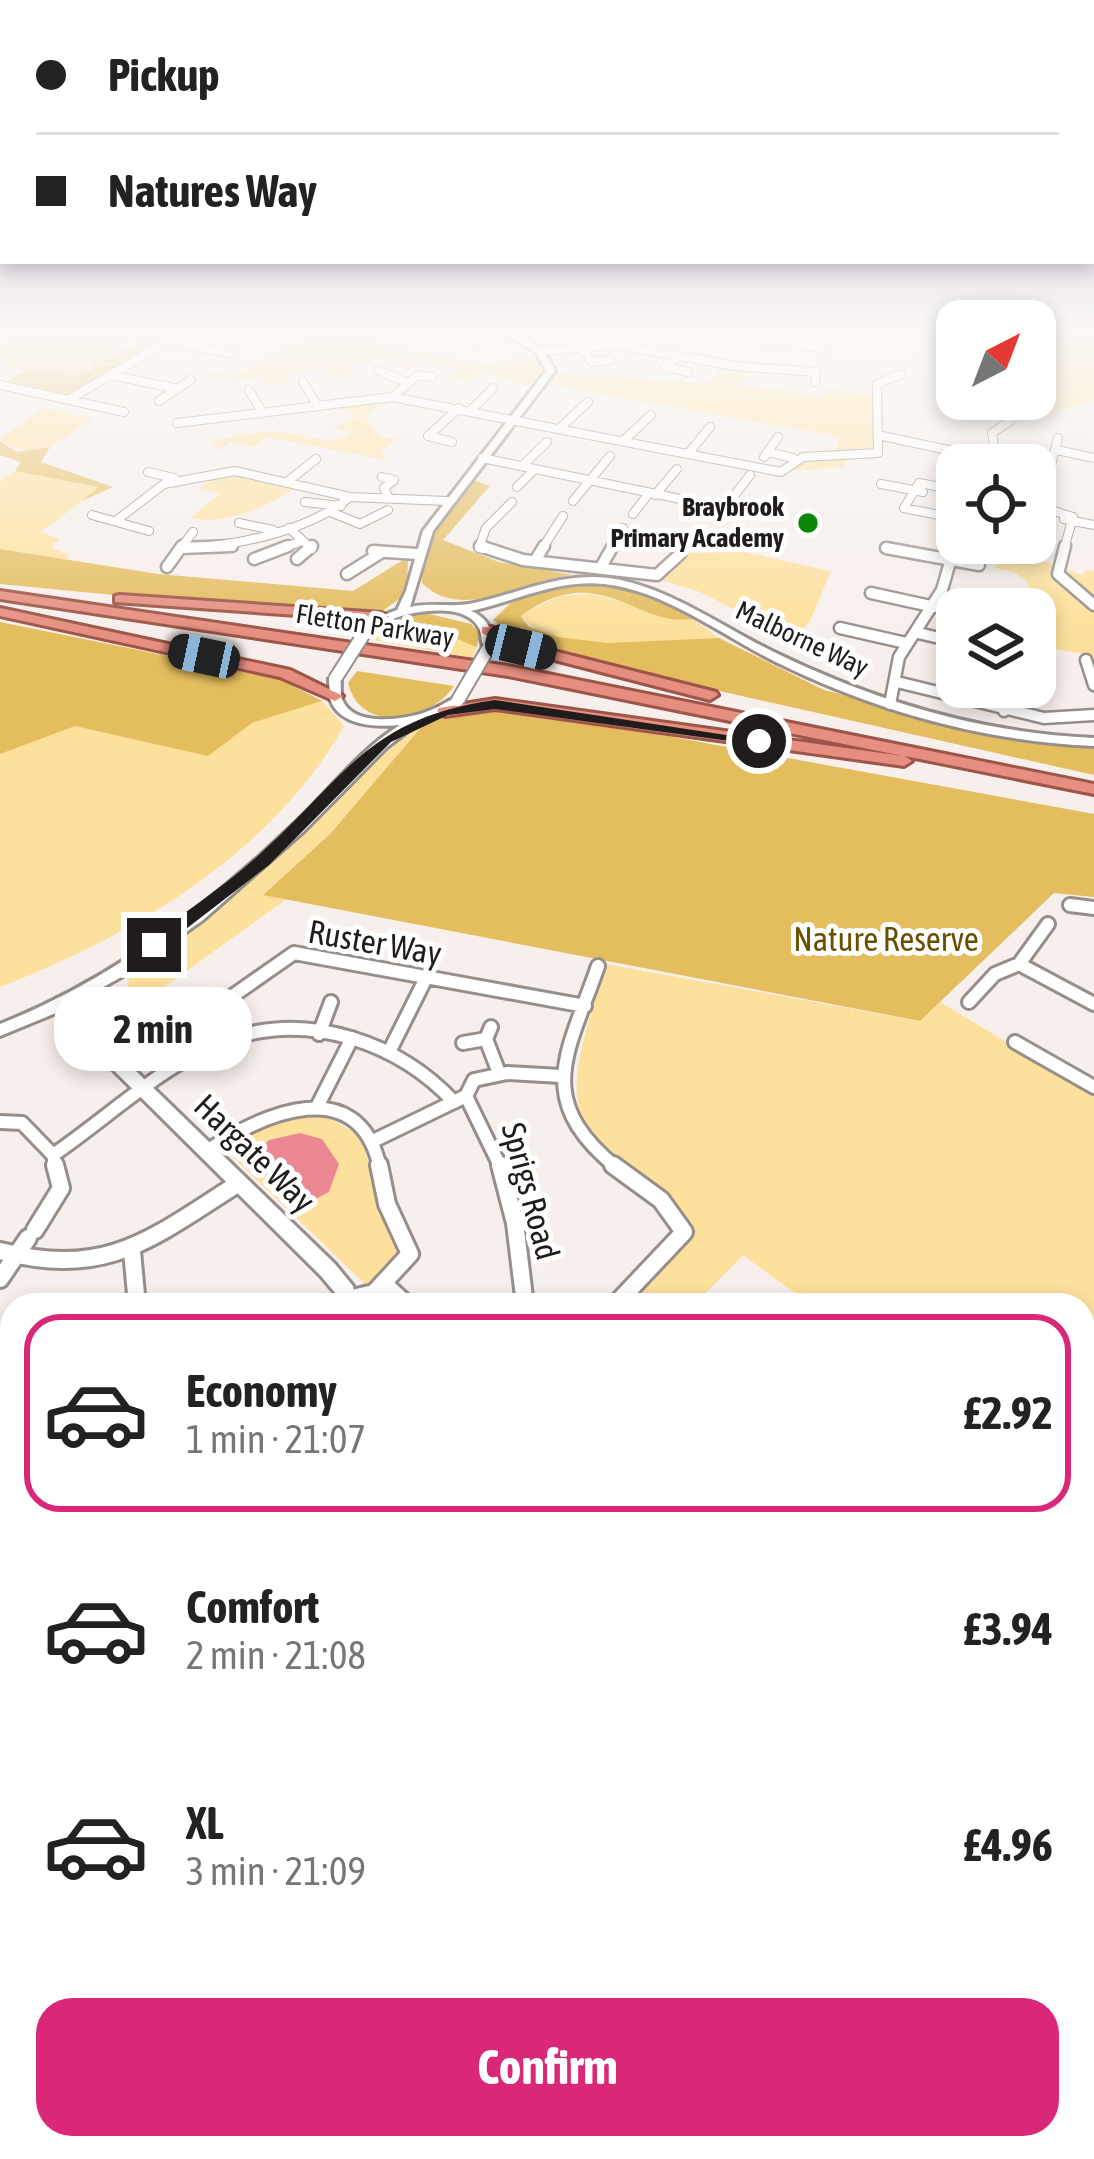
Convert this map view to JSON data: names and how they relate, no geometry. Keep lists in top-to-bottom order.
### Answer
{
  "streets": {
    "highway": ["Fletton Parkway"],
    "street": [
      "Malborne Way",
      "Ruster Way",
      "Hargate Way",
      "Sprigs Road"
    ]
  },
  "crossings": [
    ["Ruster Way", "Sprigs Road"],
    ["Hargate Way", "Sprigs Road"]
  ],
  "parks": ["Nature Reserve"],
  "places": ["Braybrook Primary Academy"],
  "north": "top right",
  "page": {
    "banner": ["Pickup", "Natures Way"],
    "bubble": "2 min",
    "list": [
      {
        "name": "Economy",
        "note": "1 min · 21:07",
        "value": "£2.92"
      },
      {
        "name": "Comfort",
        "note": "2 min · 21:08",
        "value": "£3.94"
      },
      {
        "name": "XL",
        "note": "3 min · 21:09",
        "value": "£4.96"
      }
    ],
    "buttons": "Confirm"
  }
}
